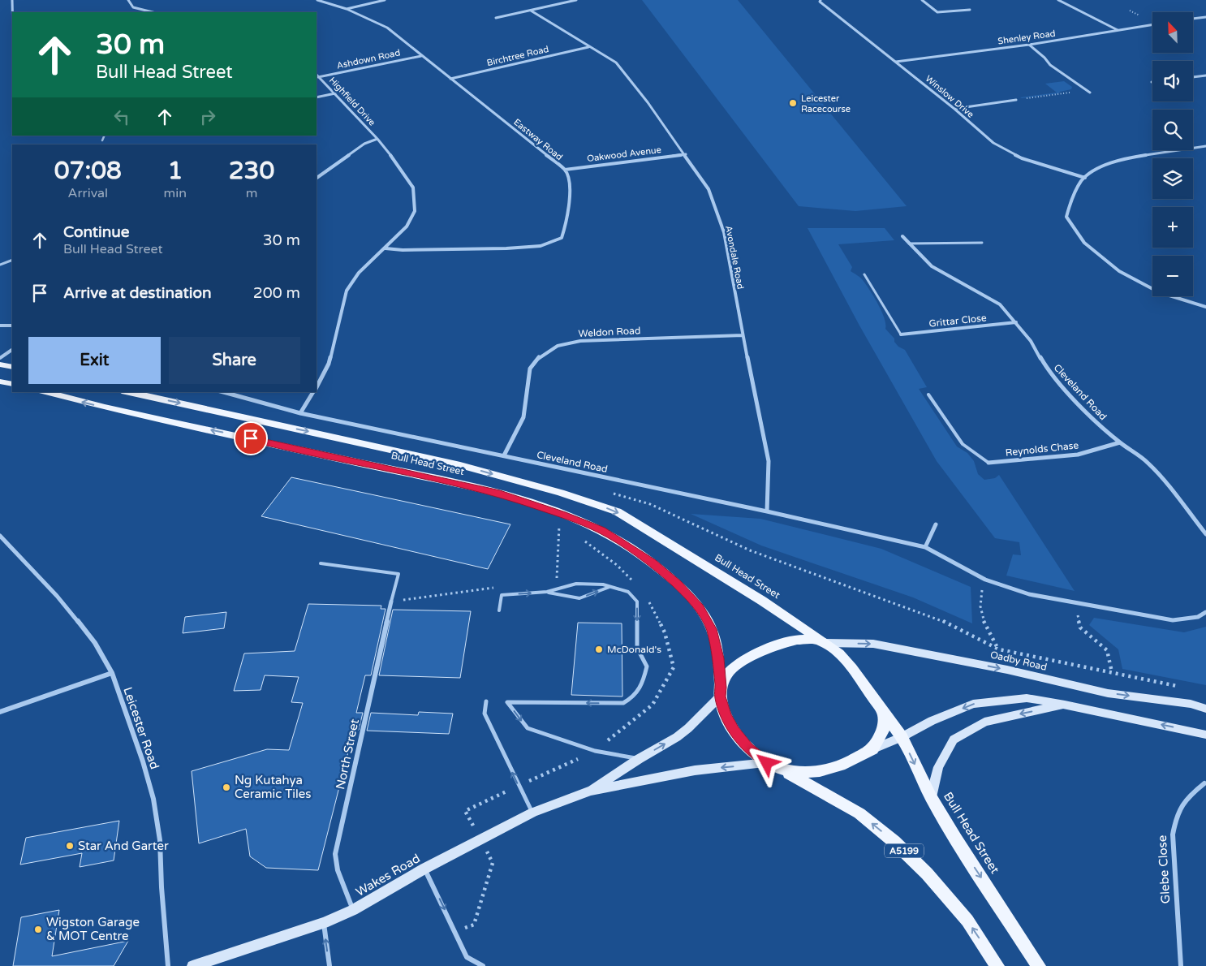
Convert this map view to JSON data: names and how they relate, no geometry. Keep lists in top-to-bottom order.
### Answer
{
  "streets": {
    "main road": [
      "Bull Head Street",
      "Oadby Road",
      "A5199",
      "Wakes Road"
    ],
    "street": [
      "Shenley Road",
      "Birchtree Road",
      "Ashdown Road",
      "Winslow Drive",
      "Highfield Drive",
      "Eastway Road",
      "Oakwood Avenue",
      "Avondale Road",
      "Grittar Close",
      "Weldon Road",
      "Cleveland Road",
      "Reynolds Chase",
      "Leicester Road",
      "North Street",
      "Glebe Close"
    ]
  },
  "crossings": [
    ["Shenley Road", "Winslow Drive"],
    ["Birchtree Road", "Eastway Road"],
    ["Birchtree Road", "Avondale Road"],
    ["Ashdown Road", "Highfield Drive"],
    ["Ashdown Road", "Eastway Road"],
    ["Eastway Road", "Oakwood Avenue"],
    ["Oakwood Avenue", "Avondale Road"],
    ["Avondale Road", "Weldon Road"],
    ["Avondale Road", "Cleveland Road"],
    ["Grittar Close", "Cleveland Road"],
    ["Weldon Road", "Cleveland Road"],
    ["Cleveland Road", "Reynolds Chase"],
    ["Bull Head Street", "Oadby Road"],
    ["Bull Head Street", "A5199"],
    ["Bull Head Street", "Wakes Road"],
    ["North Street", "Wakes Road"]
  ],
  "places": [
    "Leicester Racecourse",
    "McDonald's",
    "Ng Kutahya Ceramic Tiles",
    "Star And Garter",
    "Wigston Garage & MOT Centre"
  ],
  "north": "top left",
  "page": {
    "map_buttons": ["+", "−"],
    "turn": ["30 m", "Bull Head Street"],
    "eta": [
      "07:08",
      "Arrival",
      "1",
      "min",
      "230",
      "m"
    ],
    "list": [
      {
        "name": "Continue",
        "note": "Bull Head Street",
        "value": "30 m"
      },
      {
        "name": "Arrive at destination",
        "value": "200 m"
      }
    ],
    "buttons": ["Exit", "Share"]
  }
}
